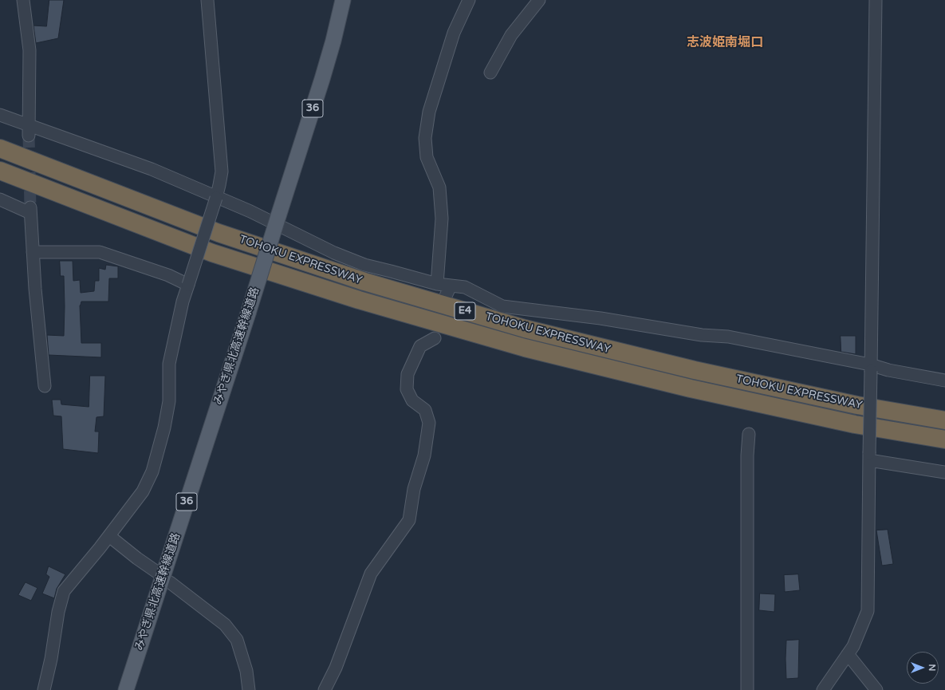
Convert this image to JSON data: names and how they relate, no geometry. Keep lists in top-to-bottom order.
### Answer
{
  "streets": {
    "highway": ["TOHOKU EXPRESSWAY", "E4"],
    "main road": ["36", "みやぎ県北高速幹線道路"]
  },
  "districts": ["志波姫南堀口"],
  "north": "right"
}
